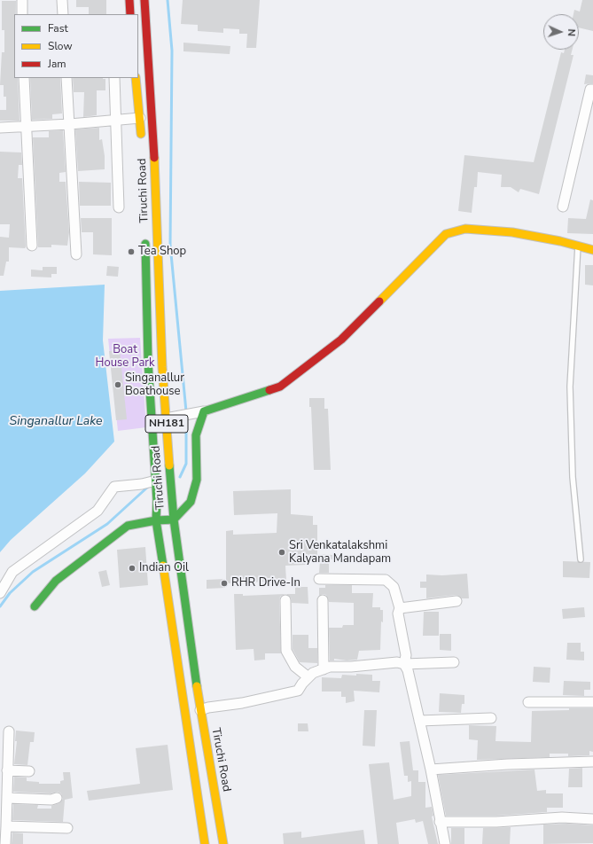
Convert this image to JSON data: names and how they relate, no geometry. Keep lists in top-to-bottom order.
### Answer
{
  "streets": {
    "main road": ["Tiruchi Road", "NH181"]
  },
  "water": ["Singanallur Lake"],
  "parks": ["Boat House Park"],
  "places": [
    "Tea Shop",
    "Singanallur Boathouse",
    "Sri Venkatalakshmi Kalyana Mandapam",
    "Indian Oil",
    "RHR Drive-In"
  ],
  "legend": ["Fast", "Slow", "Jam"],
  "north": "right"
}
